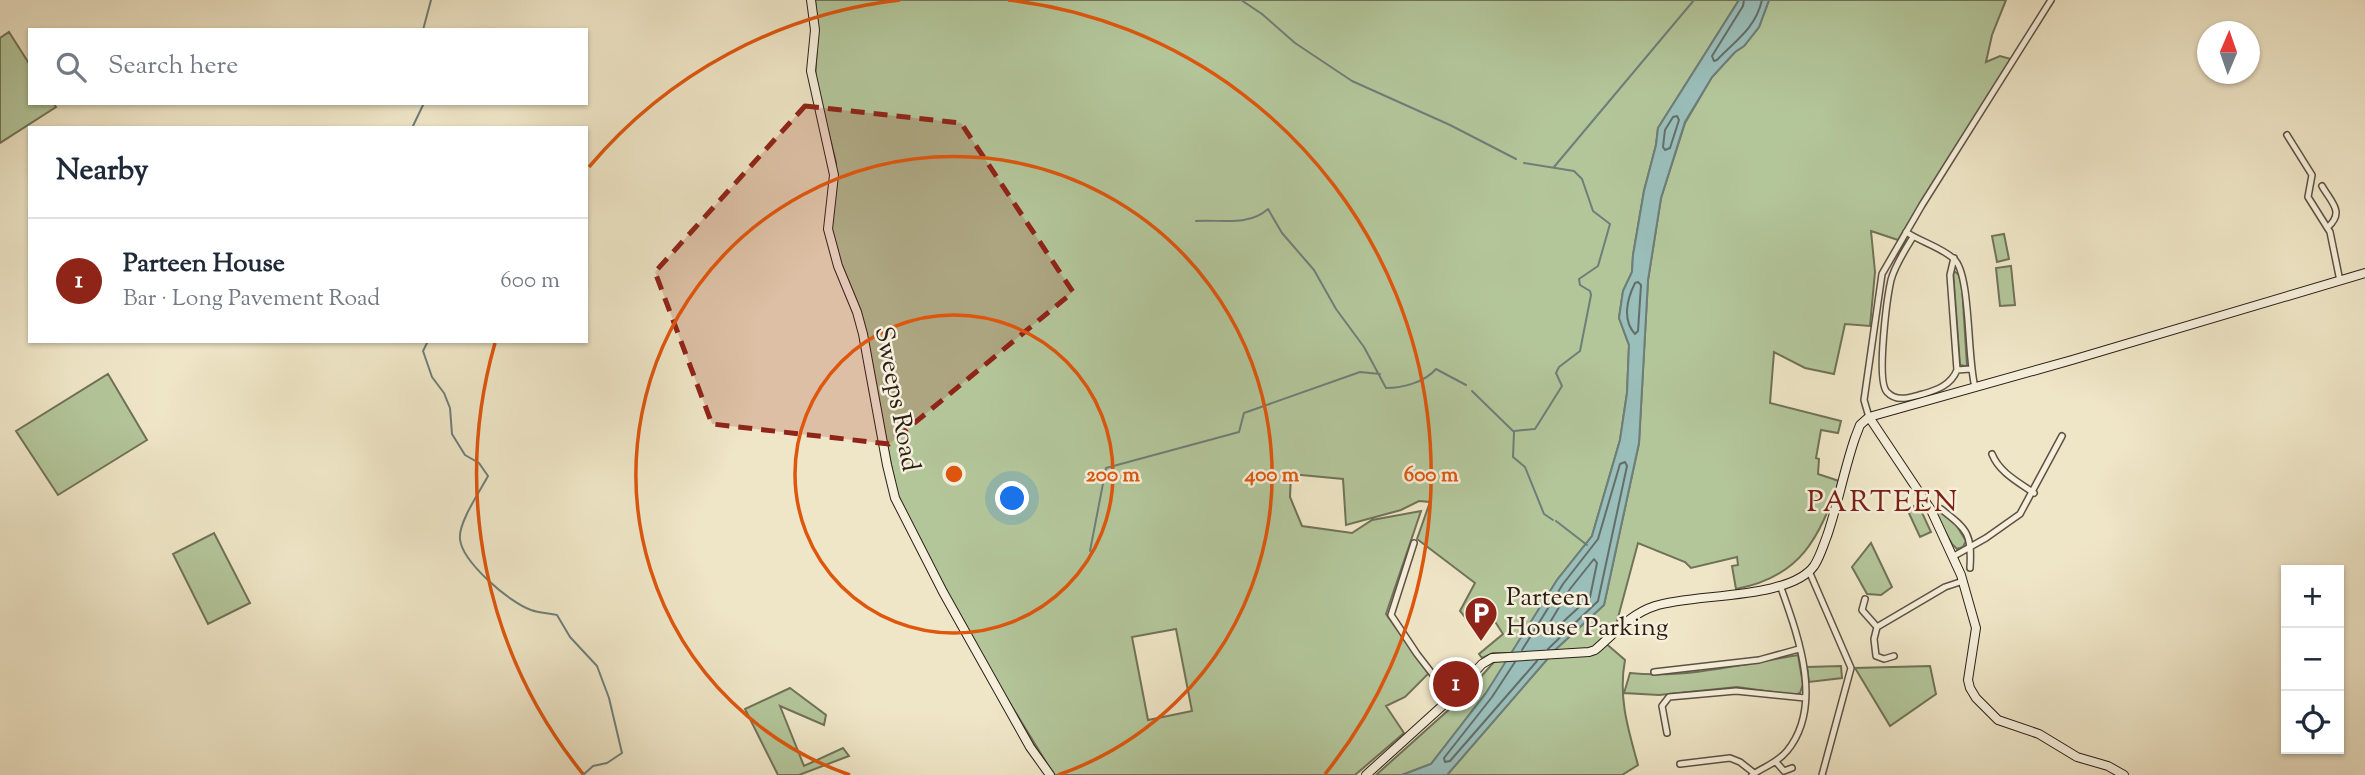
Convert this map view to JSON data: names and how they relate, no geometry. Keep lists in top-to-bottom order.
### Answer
{
  "streets": {
    "street": ["Sweeps Road"]
  },
  "districts": ["PARTEEN"],
  "places": {
    "parking": ["Parteen House Parking"]
  },
  "north": "top",
  "page": {
    "search": "Search here",
    "heading": "Nearby",
    "list": [
      {
        "mark": "1",
        "name": "Parteen House",
        "note": "Bar · Long Pavement Road",
        "value": "600 m"
      }
    ],
    "map_buttons": ["+", "−"],
    "pins": "1"
  },
  "rings": ["200 m", "400 m", "600 m"]
}
